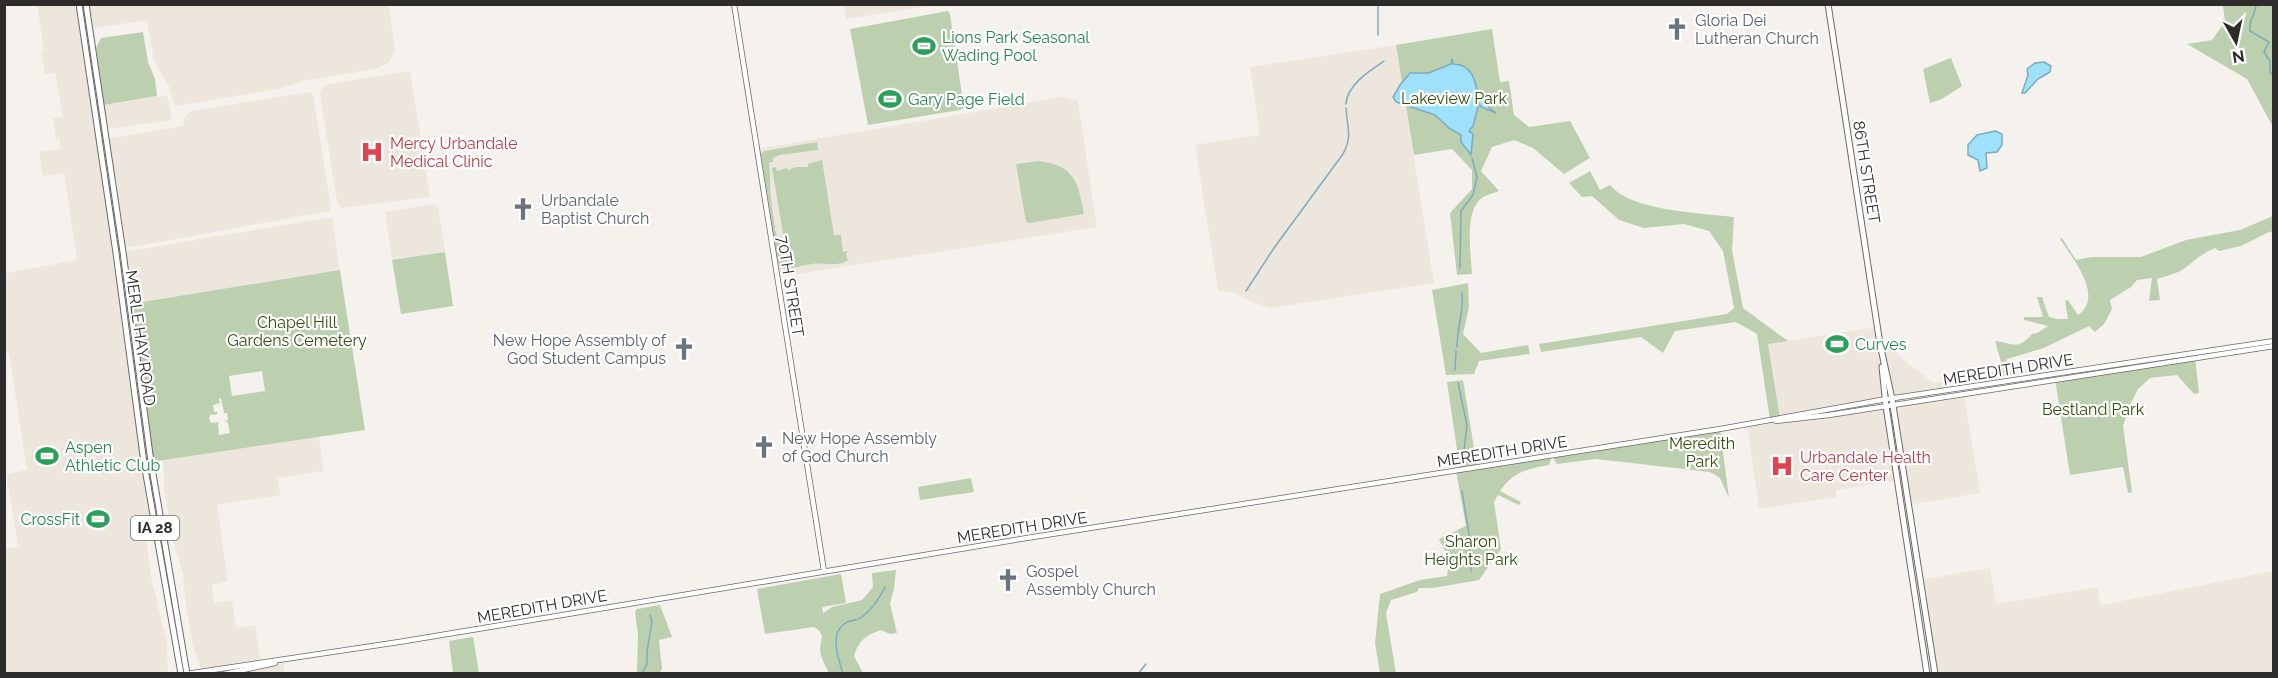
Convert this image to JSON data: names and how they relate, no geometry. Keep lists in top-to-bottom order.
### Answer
{
  "streets": {
    "main road": [
      "86TH STREET",
      "70TH STREET",
      "MERLE HAY ROAD",
      "MEREDITH DRIVE",
      "IA 28"
    ]
  },
  "crossings": [
    ["86TH STREET", "MEREDITH DRIVE"],
    ["70TH STREET", "MEREDITH DRIVE"],
    ["MERLE HAY ROAD", "MEREDITH DRIVE"]
  ],
  "parks": [
    "Lakeview Park",
    "Chapel Hill Gardens Cemetery",
    "Bestland Park",
    "Meredith Park",
    "Sharon Heights Park"
  ],
  "places": {
    "church": [
      "Gloria Dei Lutheran Church",
      "Urbandale Baptist Church",
      "New Hope Assembly of God Student Campus",
      "New Hope Assembly of God Church",
      "Gospel Assembly Church"
    ],
    "sports": [
      "Lions Park Seasonal Wading Pool",
      "Gary Page Field",
      "Curves",
      "Aspen Athletic Club",
      "CrossFit"
    ],
    "hospital": ["Mercy Urbandale Medical Clinic", "Urbandale Health Care Center"]
  },
  "north": "bottom"
}
